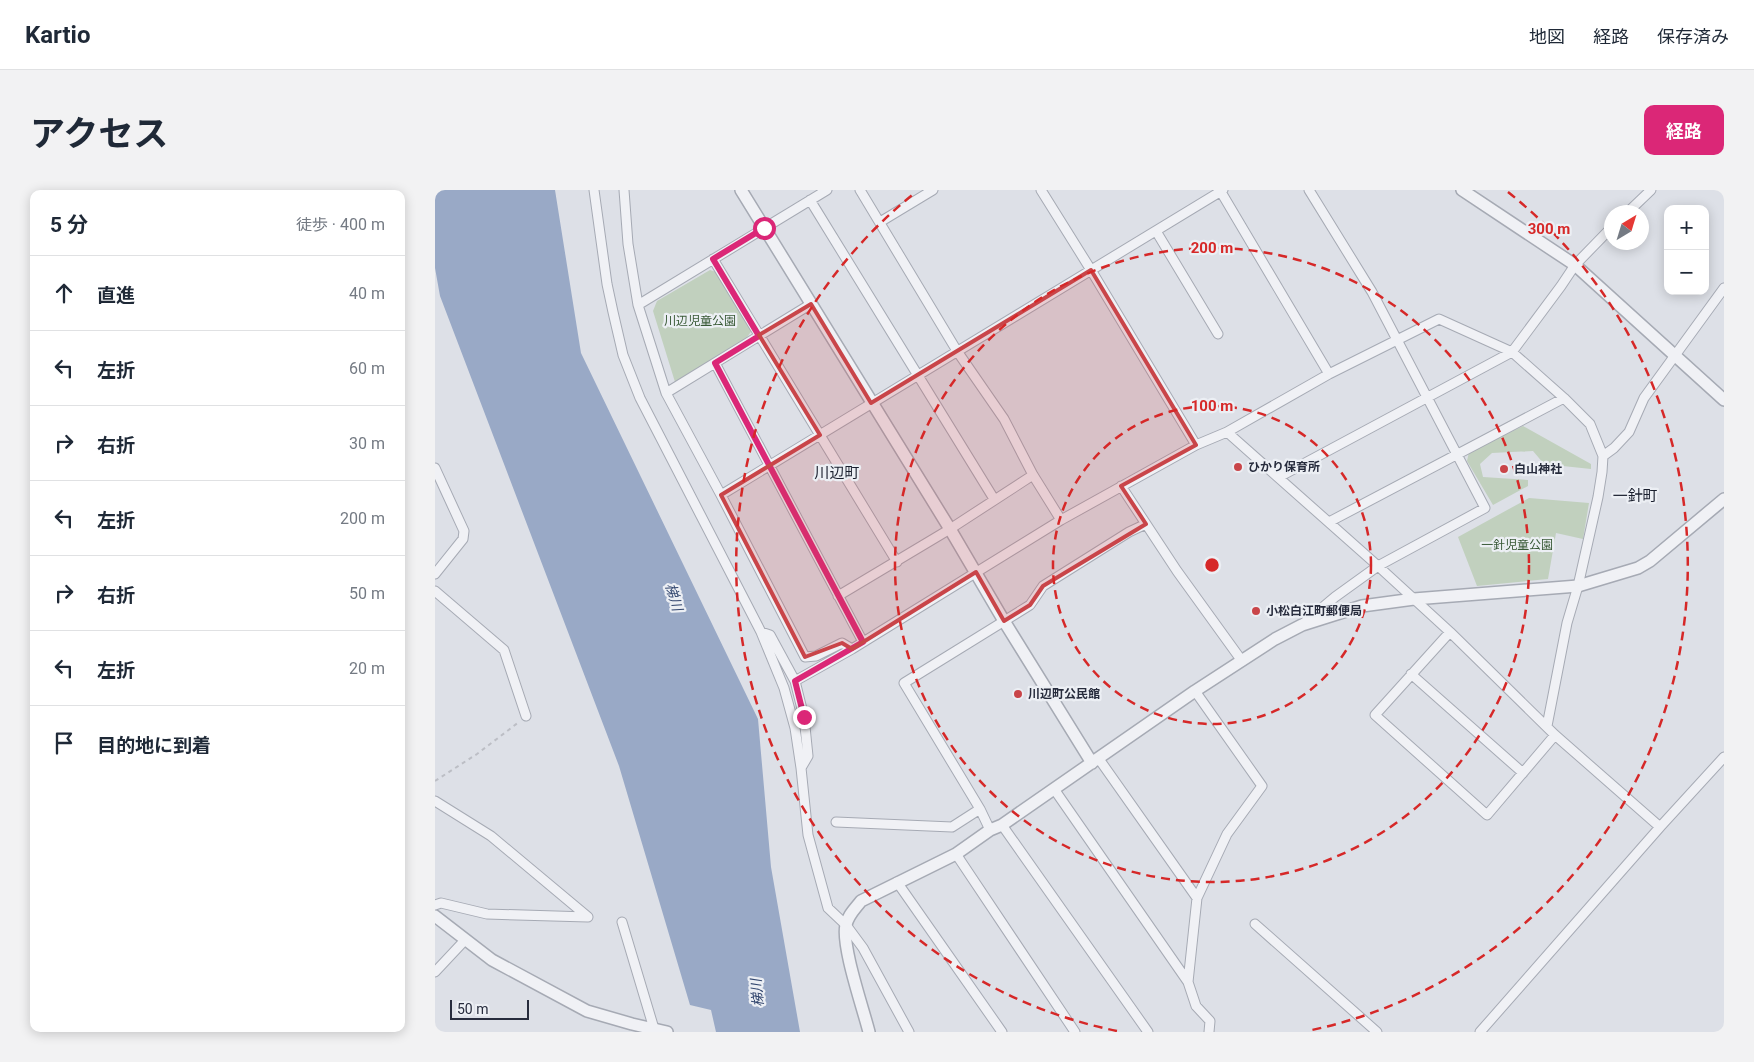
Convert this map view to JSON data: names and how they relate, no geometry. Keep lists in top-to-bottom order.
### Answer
{
  "districts": ["川辺町", "一針町"],
  "water": ["梯川"],
  "parks": ["川辺児童公園", "一針児童公園"],
  "places": [
    "ひかり保育所",
    "白山神社",
    "小松白江町郵便局",
    "川辺町公民館"
  ],
  "scale_bar": "50 m",
  "north": "top right",
  "page": {
    "header": "Kartio",
    "nav": ["地図", "経路", "保存済み"],
    "title": "アクセス",
    "buttons": "経路",
    "heading": ["5 分", "徒歩 · 400 m"],
    "map_buttons": ["+", "−"],
    "list": [
      ["直進", "40 m"],
      ["左折", "60 m"],
      ["右折", "30 m"],
      ["左折", "200 m"],
      ["右折", "50 m"],
      ["左折", "20 m"],
      "目的地に到着"
    ],
    "scale": "50 m"
  },
  "rings": ["300 m", "200 m", "100 m"]
}
